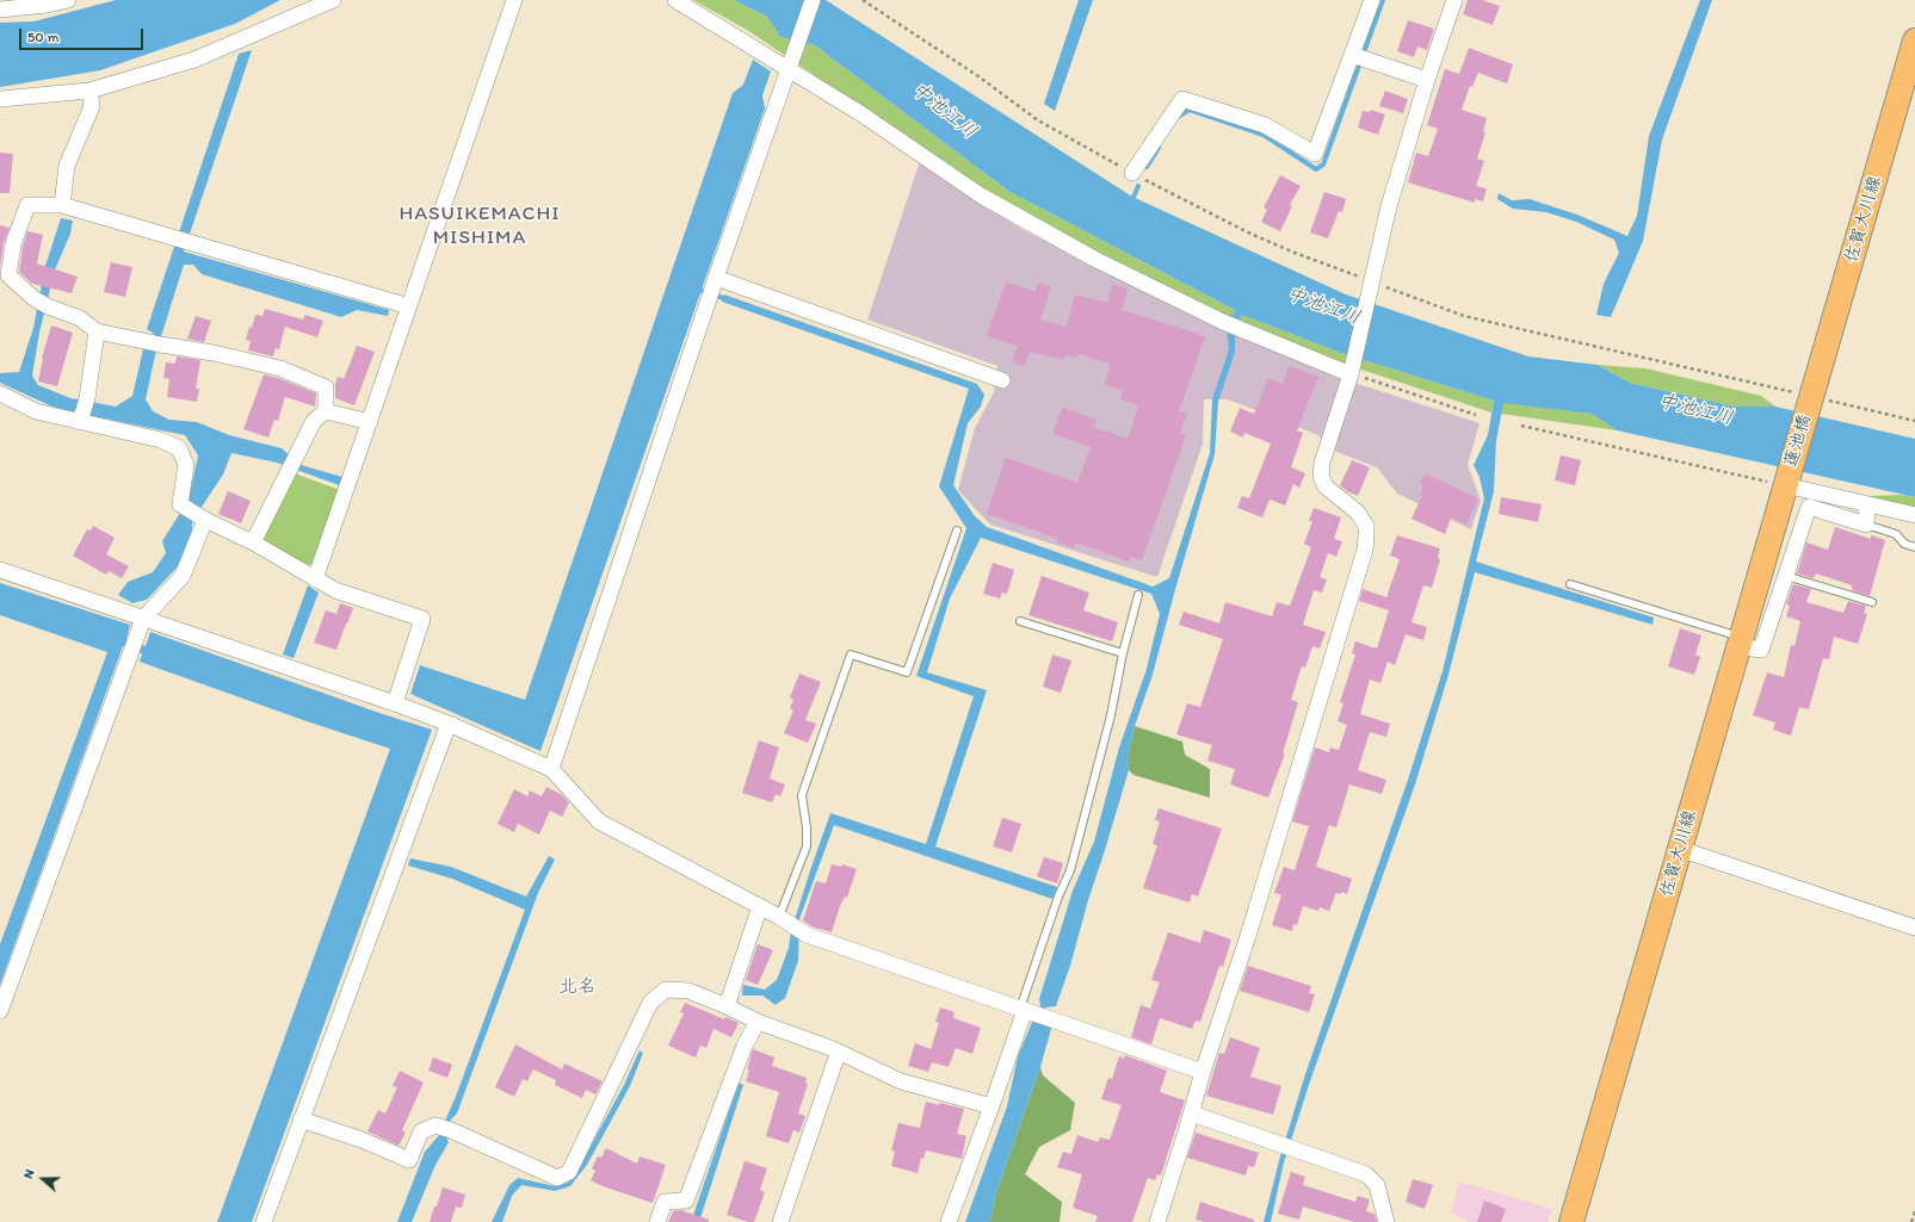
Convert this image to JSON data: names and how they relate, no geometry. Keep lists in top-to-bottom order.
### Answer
{
  "streets": {
    "main road": ["佐賀大川線", "蓮池橋"]
  },
  "crossings": [
    ["佐賀大川線", "蓮池橋"]
  ],
  "districts": ["HASUIKEMACHI MISHIMA", "北名"],
  "water": ["中池江川"],
  "scale_bar": "50 m",
  "north": "left"
}
